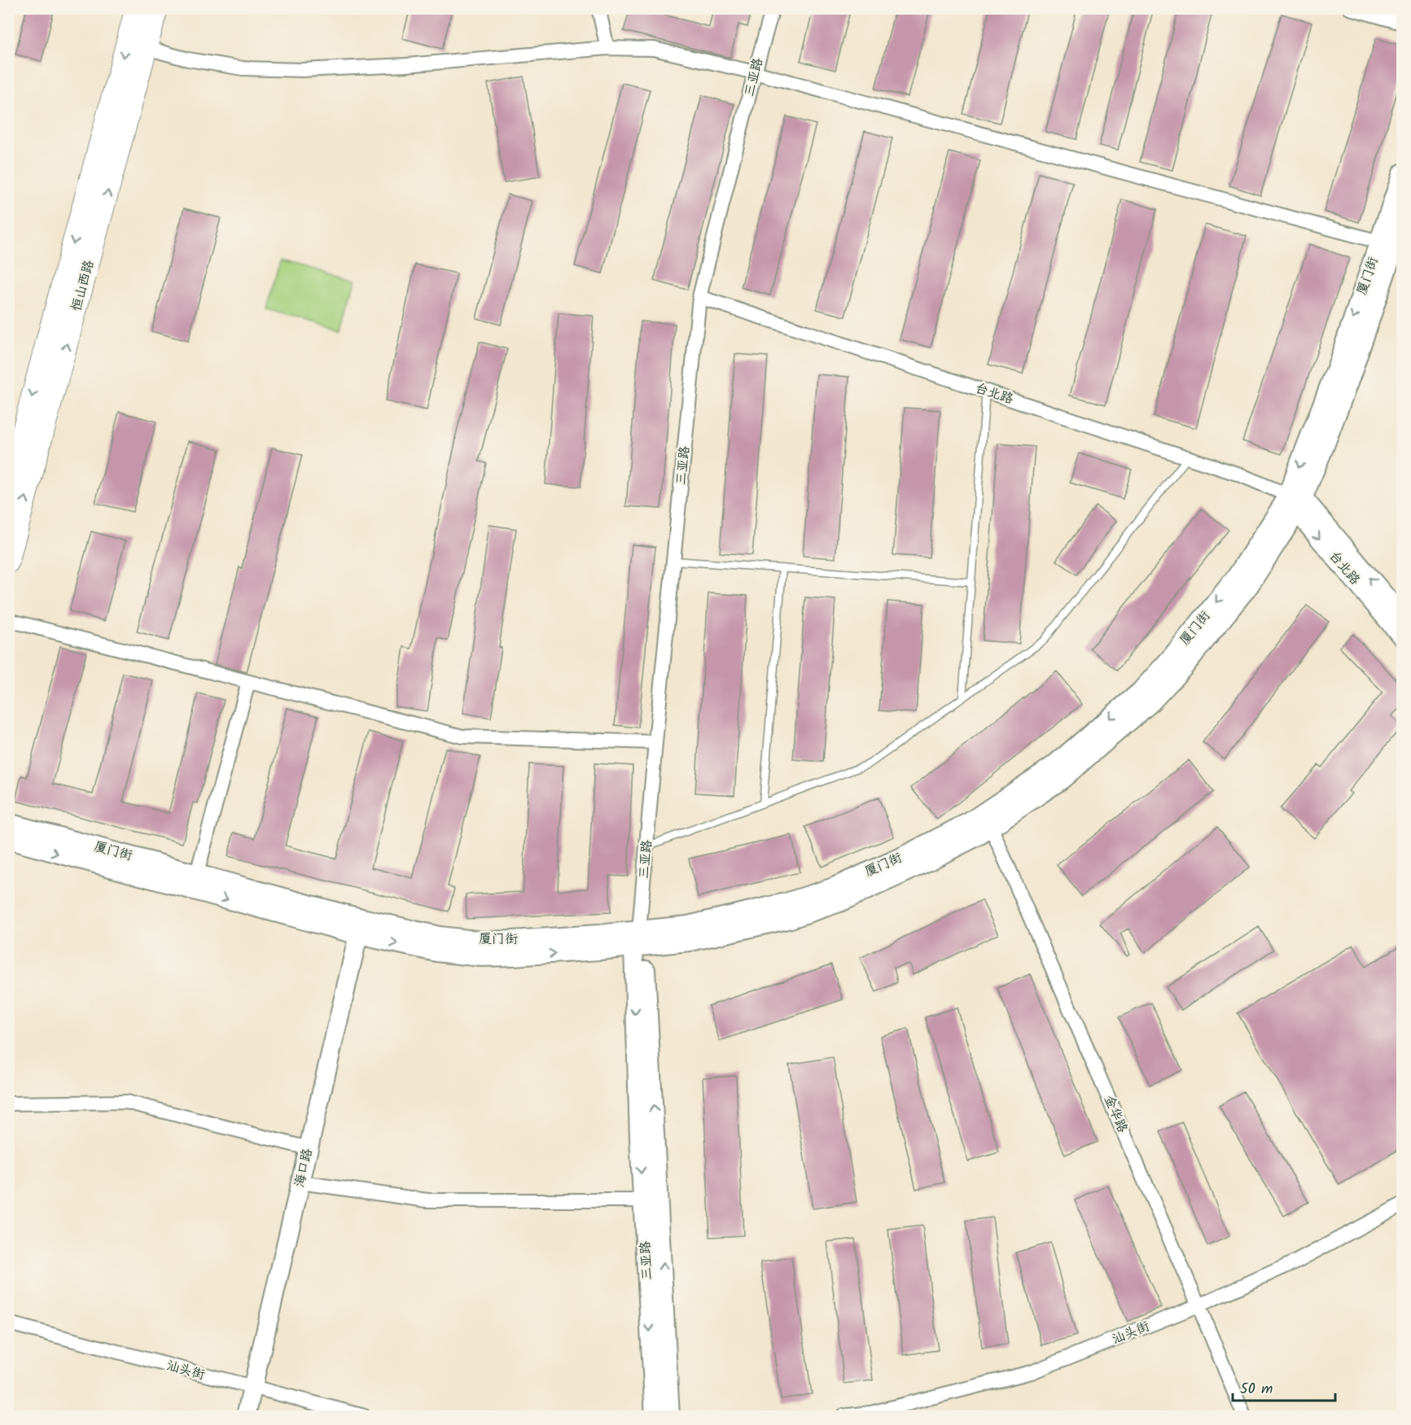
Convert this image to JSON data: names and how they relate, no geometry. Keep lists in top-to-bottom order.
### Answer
{
  "streets": {
    "main road": [
      "三亚路",
      "厦门街",
      "恒山西路",
      "台北路",
      "海口路"
    ],
    "street": ["金华路", "汕头街"]
  },
  "crossings": [
    ["三亚路", "厦门街"],
    ["三亚路", "台北路"],
    ["厦门街", "台北路"],
    ["厦门街", "金华路"],
    ["厦门街", "海口路"],
    ["金华路", "汕头街"],
    ["海口路", "汕头街"]
  ],
  "scale_bar": "50 m"
}
